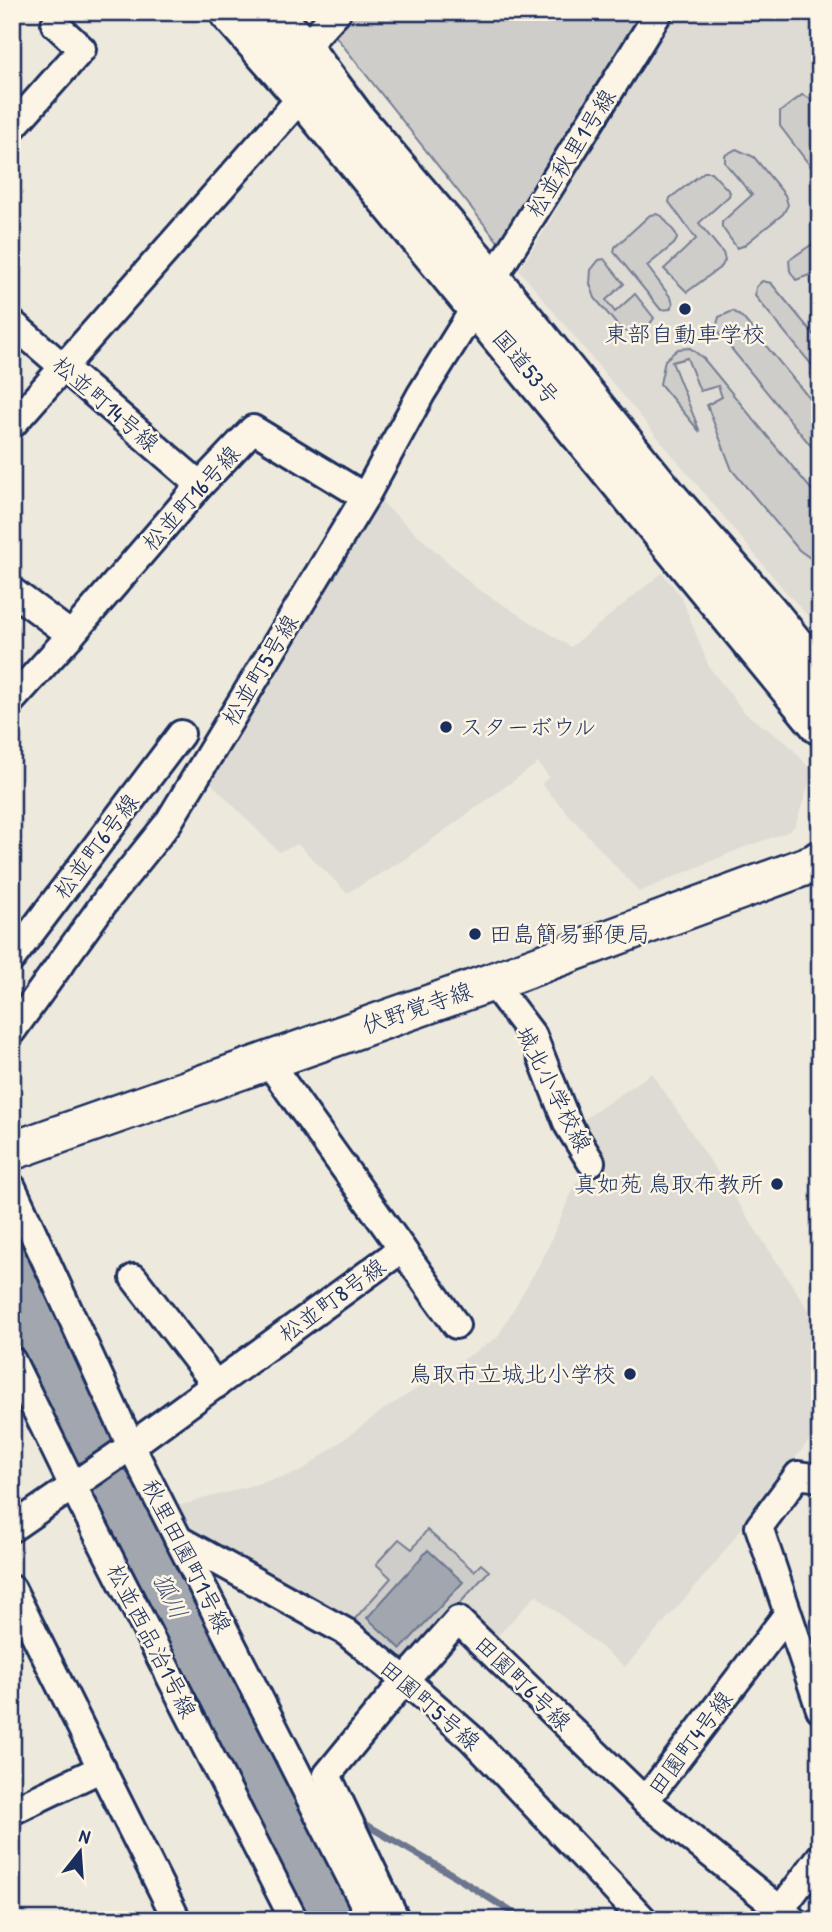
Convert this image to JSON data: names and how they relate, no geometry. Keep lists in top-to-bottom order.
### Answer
{
  "streets": {
    "highway": ["国道53号"],
    "main road": ["伏野覚寺線"],
    "street": [
      "松並秋里1号線",
      "松並町14号線",
      "松並町16号線",
      "松並町5号線",
      "松並町6号線",
      "城北小学校線",
      "松並町8号線",
      "秋里田園町1号線",
      "松並西品治1号線",
      "田園町6号線",
      "田園町5号線",
      "田園町4号線"
    ]
  },
  "crossings": [
    ["松並秋里1号線", "国道53号"],
    ["松並秋里1号線", "松並町5号線"],
    ["国道53号", "松並町5号線"],
    ["松並町14号線", "松並町16号線"],
    ["松並町16号線", "松並町5号線"],
    ["伏野覚寺線", "城北小学校線"],
    ["伏野覚寺線", "松並町8号線"],
    ["松並町8号線", "秋里田園町1号線"],
    ["松並町8号線", "松並西品治1号線"],
    ["秋里田園町1号線", "田園町5号線"],
    ["田園町6号線", "田園町5号線"],
    ["田園町6号線", "田園町4号線"]
  ],
  "water": ["狐川"],
  "places": [
    "東部自動車学校",
    "スターボウル",
    "田島簡易郵便局",
    "真如苑 鳥取布教所",
    "鳥取市立城北小学校"
  ],
  "north": "top"
}
